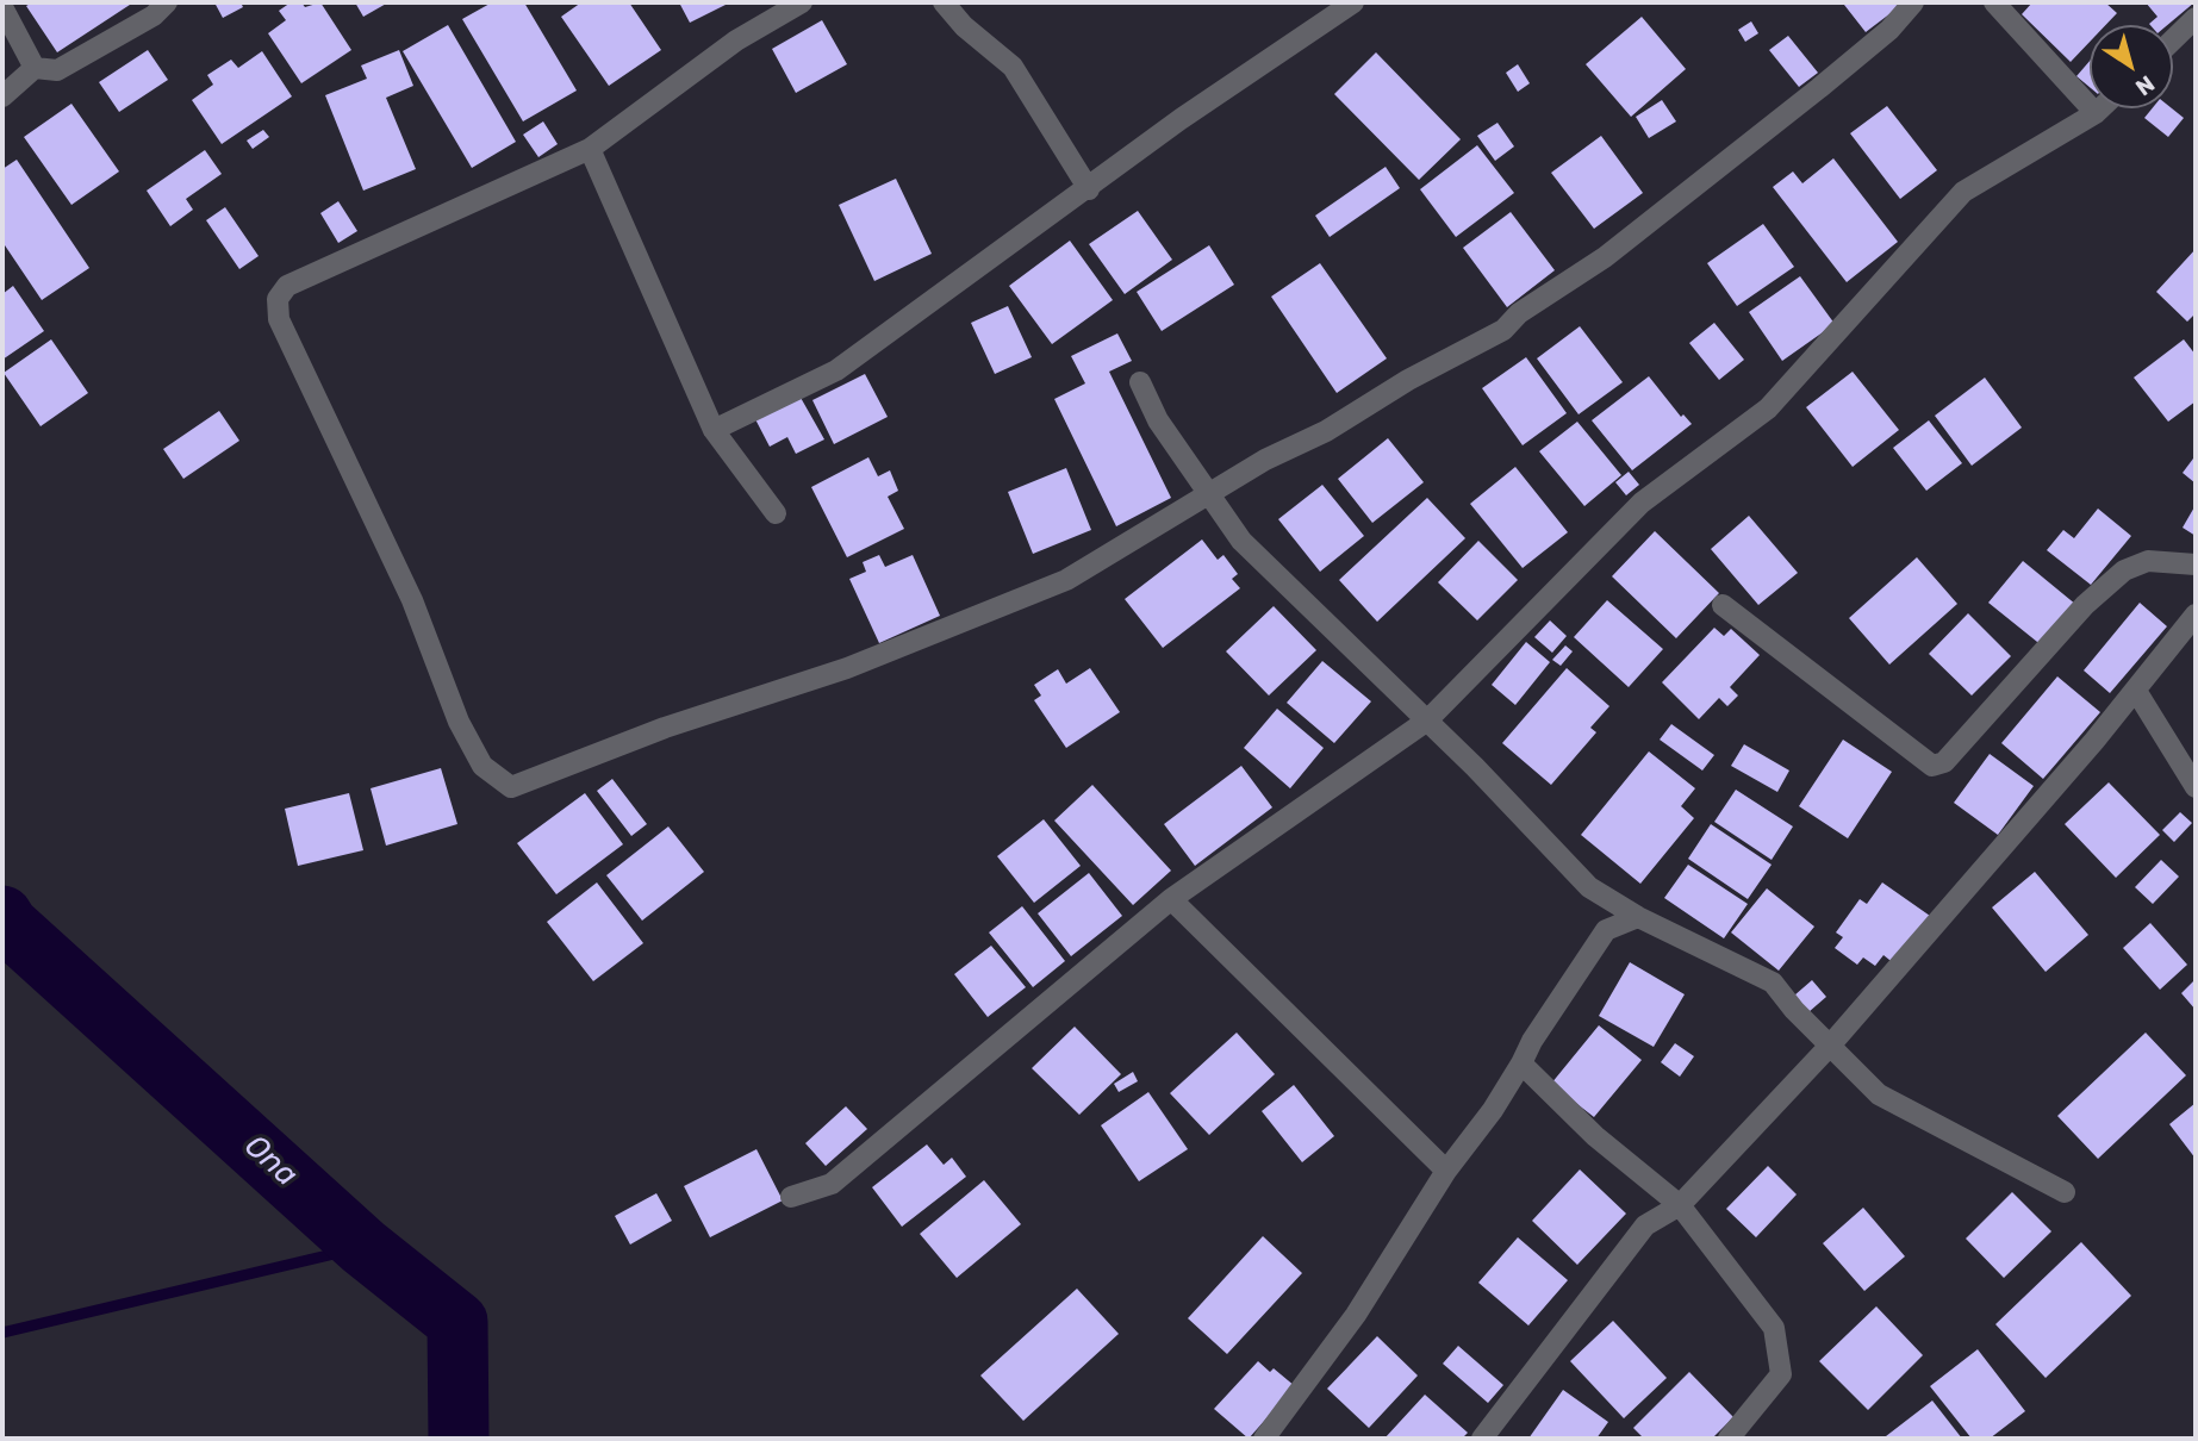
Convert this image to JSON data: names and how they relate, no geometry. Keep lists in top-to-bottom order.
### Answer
{
  "water": ["Ona"],
  "north": "bottom right"
}
